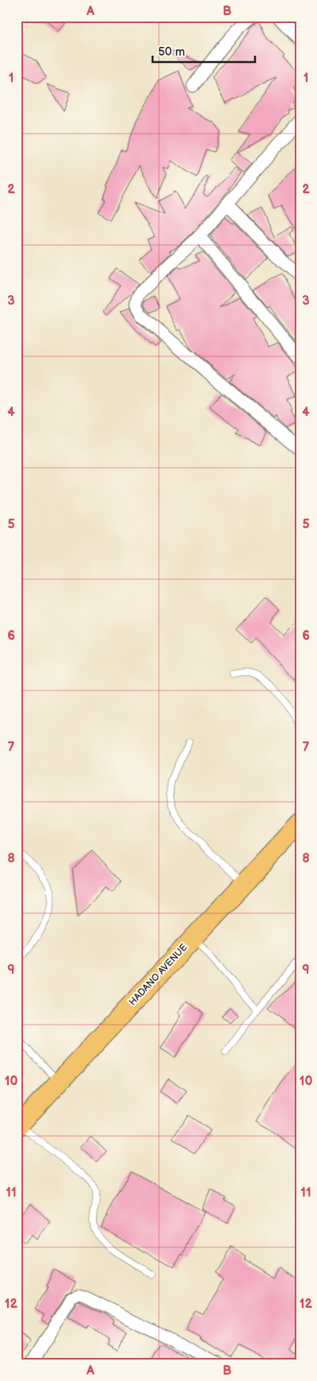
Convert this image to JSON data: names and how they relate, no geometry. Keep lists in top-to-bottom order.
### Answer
{
  "streets": {
    "main road": ["HADANO AVENUE"]
  },
  "scale_bar": "50 m",
  "grid": {
    "columns": ["A", "B"],
    "rows": [
      "1",
      "2",
      "3",
      "4",
      "5",
      "6",
      "7",
      "8",
      "9",
      "10",
      "11",
      "12"
    ]
  }
}
